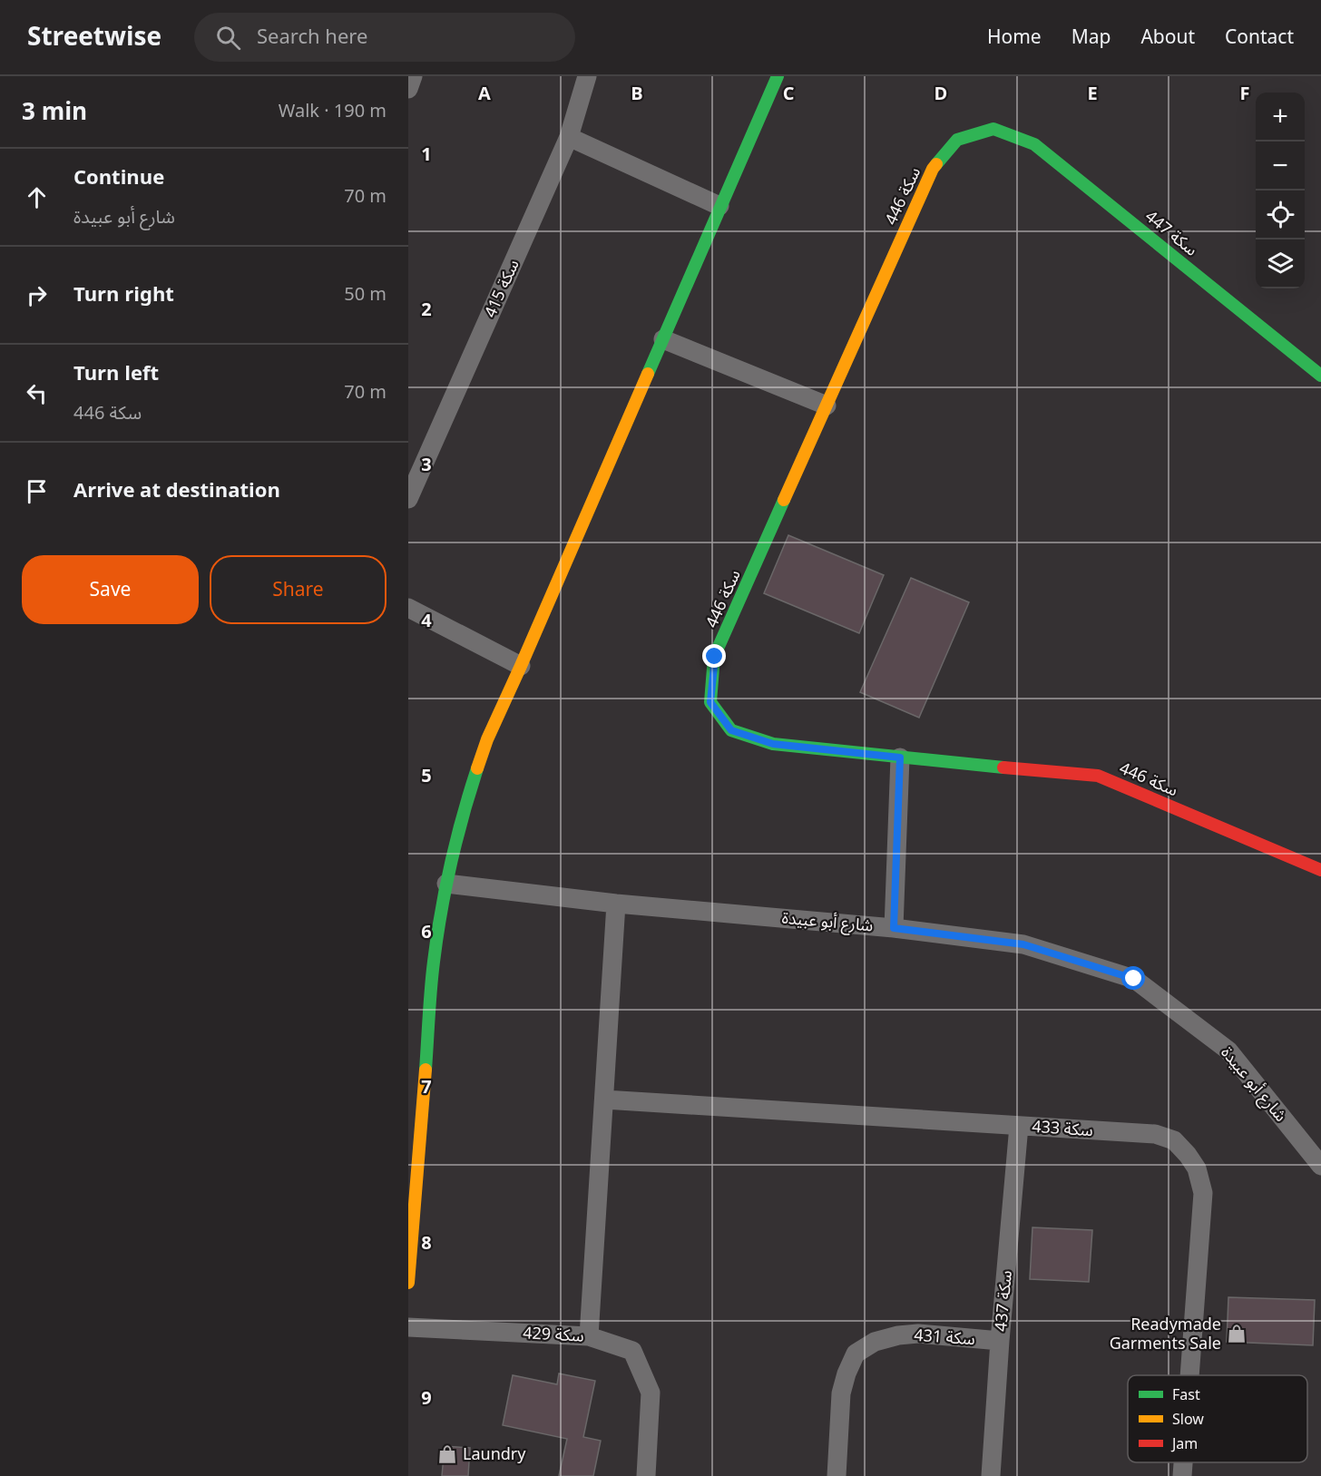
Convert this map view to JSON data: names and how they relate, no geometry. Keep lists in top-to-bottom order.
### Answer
{
  "streets": {
    "street": [
      "سكة 446",
      "سكة 447",
      "سكة 415",
      "شارع أبو عبيدة",
      "سكة 433",
      "سكة 437",
      "سكة 429",
      "سكة 431"
    ]
  },
  "crossings": [
    ["سكة 446", "سكة 447"],
    ["سكة 433", "سكة 437"],
    ["سكة 437", "سكة 431"]
  ],
  "places": {
    "shop": ["Readymade Garments Sale", "Laundry"]
  },
  "legend": ["Fast", "Slow", "Jam"],
  "page": {
    "header": "Streetwise",
    "search": "Search here",
    "nav": [
      "Home",
      "Map",
      "About",
      "Contact"
    ],
    "heading": ["3 min", "Walk · 190 m"],
    "map_buttons": ["+", "−"],
    "list": [
      ["Continue", "شارع أبو عبيدة", "70 m"],
      ["Turn right", "50 m"],
      ["Turn left", "سكة 446", "70 m"],
      "Arrive at destination"
    ],
    "buttons": ["Save", "Share"]
  },
  "grid": {
    "columns": [
      "A",
      "B",
      "C",
      "D",
      "E",
      "F"
    ],
    "rows": [
      "1",
      "2",
      "3",
      "4",
      "5",
      "6",
      "7",
      "8",
      "9"
    ]
  }
}
